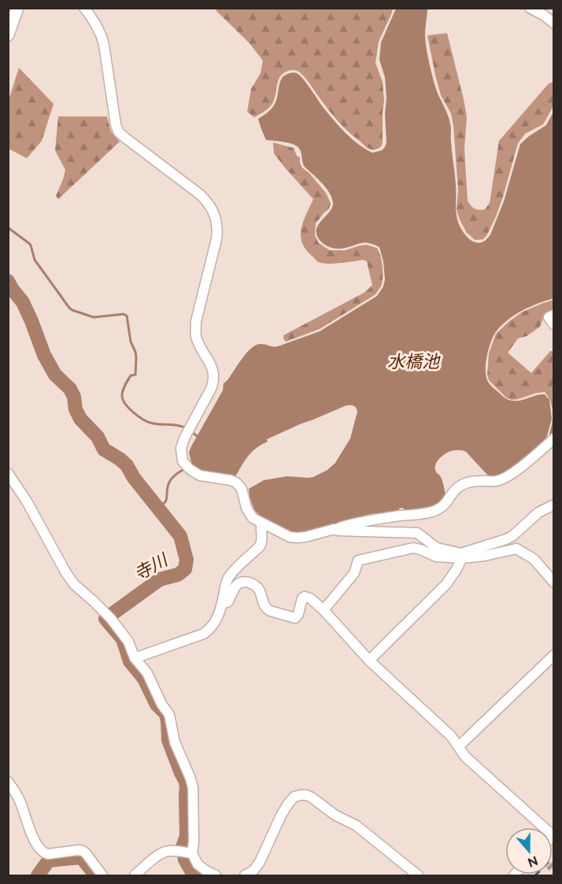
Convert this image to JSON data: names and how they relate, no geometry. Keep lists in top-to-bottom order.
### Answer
{
  "water": ["水橋池", "寺川"],
  "north": "bottom"
}
